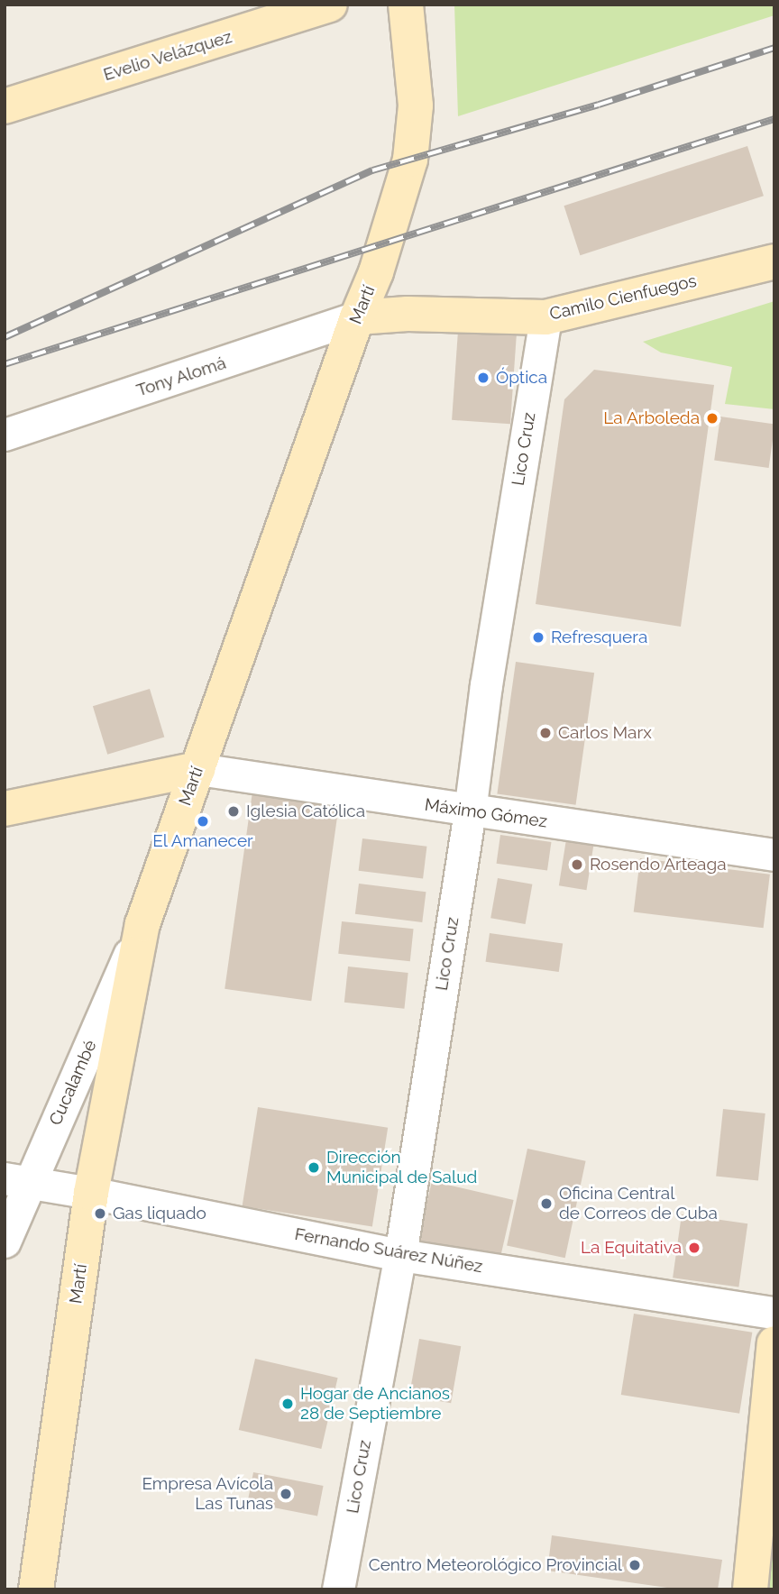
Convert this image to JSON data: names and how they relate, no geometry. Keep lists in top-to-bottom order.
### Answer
{
  "streets": {
    "main road": ["Evelio Velázquez", "Camilo Cienfuegos", "Martí"],
    "street": [
      "Tony Alomá",
      "Lico Cruz",
      "Máximo Gómez",
      "Cucalambé",
      "Fernando Suárez Núñez"
    ]
  },
  "crossings": [
    ["Camilo Cienfuegos", "Martí"],
    ["Camilo Cienfuegos", "Tony Alomá"],
    ["Camilo Cienfuegos", "Lico Cruz"],
    ["Martí", "Tony Alomá"],
    ["Martí", "Máximo Gómez"],
    ["Martí", "Cucalambé"],
    ["Martí", "Fernando Suárez Núñez"],
    ["Lico Cruz", "Máximo Gómez"],
    ["Lico Cruz", "Fernando Suárez Núñez"],
    ["Cucalambé", "Fernando Suárez Núñez"]
  ],
  "places": [
    "Óptica",
    "La Arboleda",
    "Refresquera",
    "Carlos Marx",
    "Iglesia Católica",
    "El Amanecer",
    "Rosendo Arteaga",
    "Dirección Municipal de Salud",
    "Oficina Central de Correos de Cuba",
    "Gas liquado",
    "La Equitativa",
    "Hogar de Ancianos 28 de Septiembre",
    "Empresa Avícola Las Tunas",
    "Centro Meteorológico Provincial"
  ]
}
